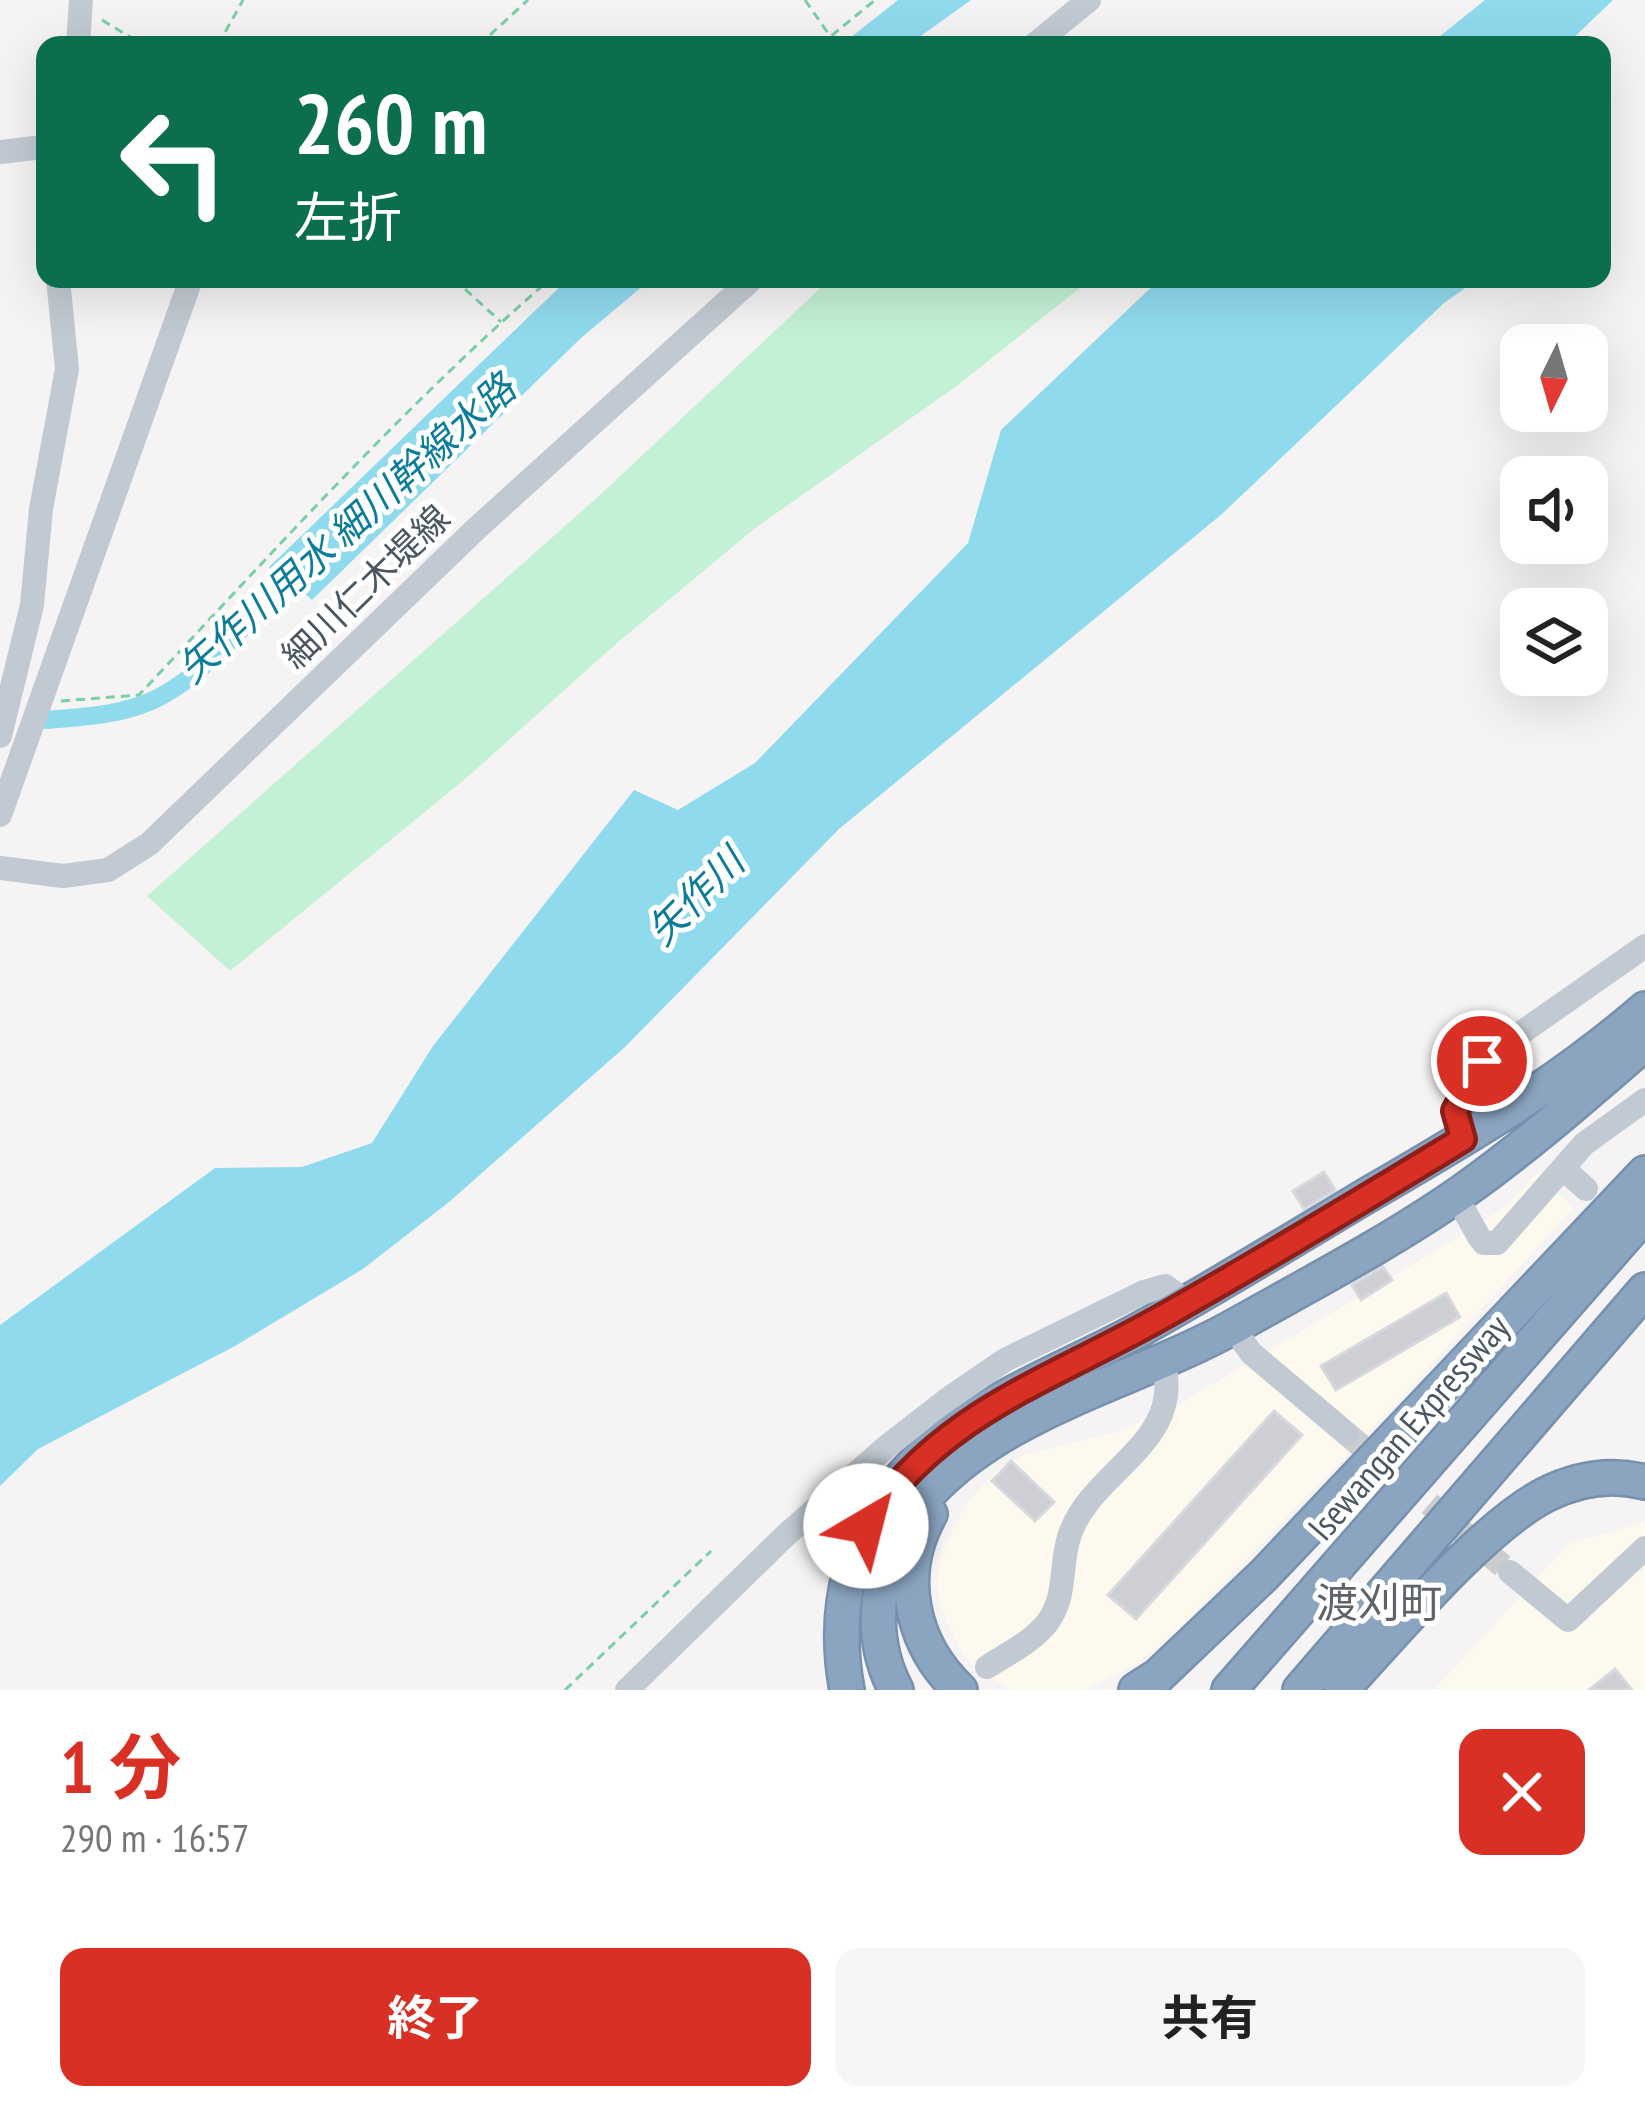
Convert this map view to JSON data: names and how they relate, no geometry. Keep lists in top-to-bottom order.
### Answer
{
  "streets": {
    "highway": ["Isewangan Expressway"],
    "street": ["細川仁木堤線"]
  },
  "districts": ["渡刈町"],
  "water": ["矢作川用水 細川幹線水路", "矢作川"],
  "north": "bottom",
  "page": {
    "turn": ["260 m", "左折"],
    "heading": ["1 分", "290 m · 16:57"],
    "buttons": ["終了", "共有"]
  }
}
